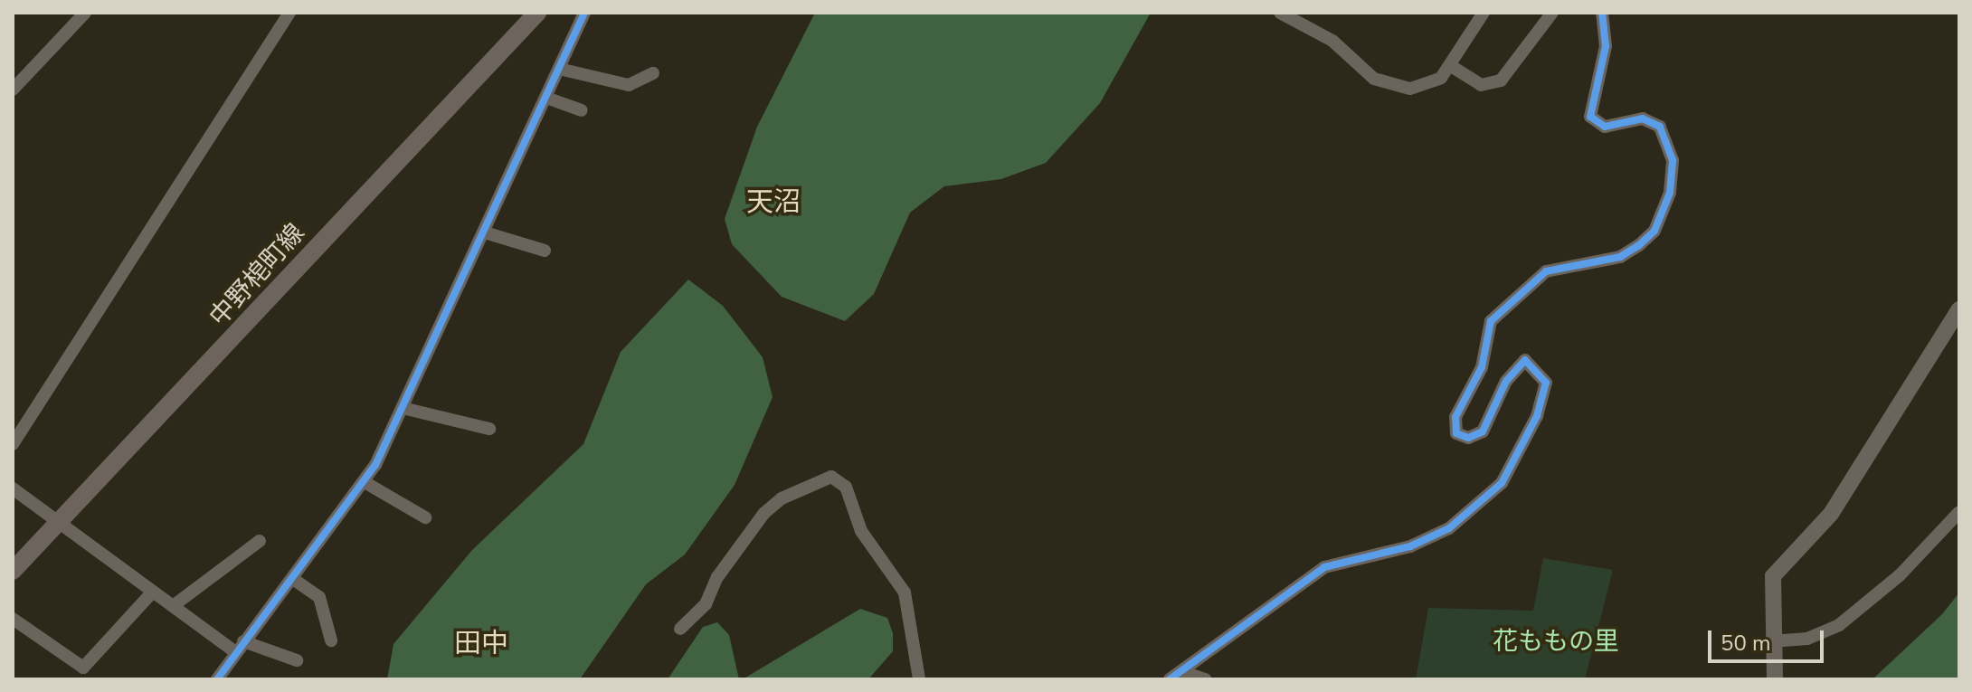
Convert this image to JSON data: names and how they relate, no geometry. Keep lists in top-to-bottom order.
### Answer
{
  "streets": {
    "main road": ["中野梍町線"]
  },
  "districts": ["天沼", "田中"],
  "parks": ["花ももの里"],
  "scale_bar": "50 m"
}
